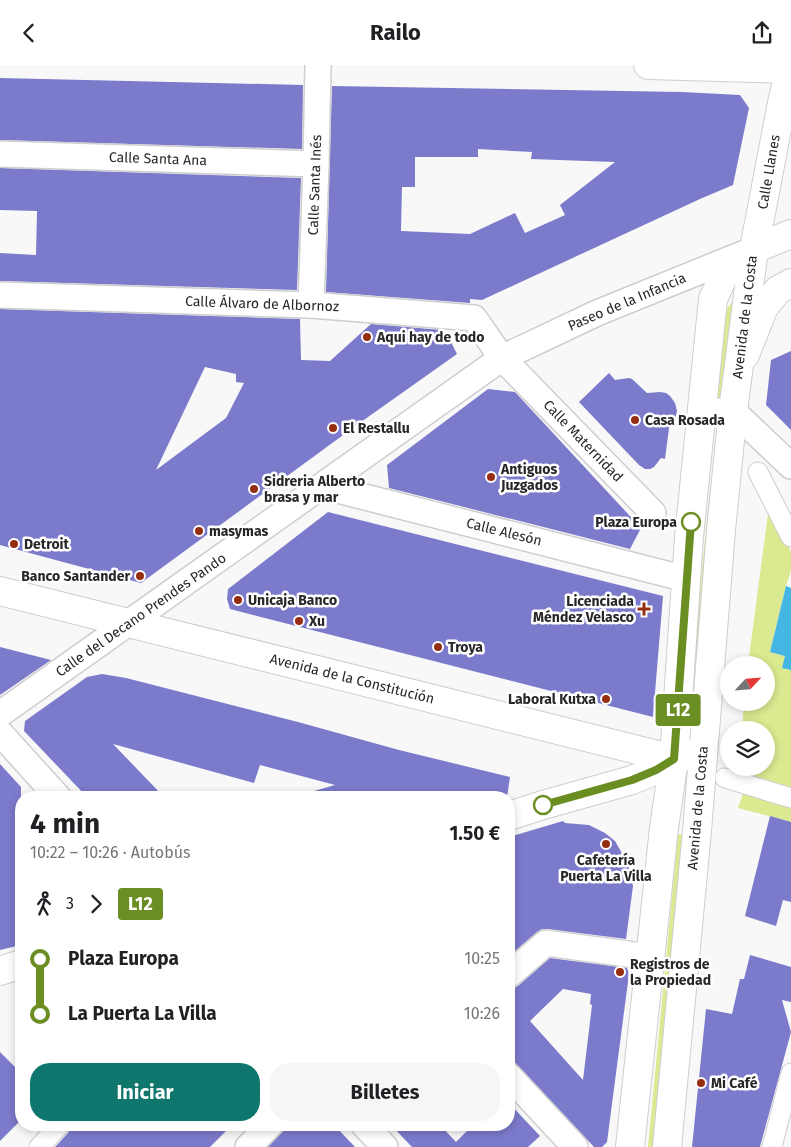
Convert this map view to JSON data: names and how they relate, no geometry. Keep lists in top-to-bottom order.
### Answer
{
  "streets": {
    "main road": ["Calle Llanes", "Avenida de la Costa", "Avenida de la Constitución"],
    "street": [
      "Calle Santa Ana",
      "Calle Santa Inés",
      "Paseo de la Infancia",
      "Calle Álvaro de Albornoz",
      "Calle Maternidad",
      "Calle Alesón",
      "Calle del Decano Prendes Pando"
    ]
  },
  "crossings": [
    ["Calle Santa Ana", "Calle Santa Inés"],
    ["Calle Llanes", "Paseo de la Infancia"],
    ["Calle Llanes", "Avenida de la Costa"],
    ["Calle Santa Inés", "Calle Álvaro de Albornoz"],
    ["Paseo de la Infancia", "Calle Álvaro de Albornoz"],
    ["Paseo de la Infancia", "Avenida de la Costa"],
    ["Paseo de la Infancia", "Calle Maternidad"],
    ["Paseo de la Infancia", "Calle del Decano Prendes Pando"],
    ["Calle Álvaro de Albornoz", "Calle Maternidad"],
    ["Calle Álvaro de Albornoz", "Calle del Decano Prendes Pando"],
    ["Avenida de la Costa", "Calle Alesón"],
    ["Avenida de la Costa", "Avenida de la Constitución"],
    ["Calle Maternidad", "Calle del Decano Prendes Pando"],
    ["Calle Alesón", "Calle del Decano Prendes Pando"],
    ["Calle del Decano Prendes Pando", "Avenida de la Constitución"]
  ],
  "places": {
    "other": [
      "Aqui hay de todo",
      "Casa Rosada",
      "El Restallu",
      "Antiguos Juzgados",
      "Sidreria Alberto brasa y mar",
      "Plaza Europa",
      "masymas",
      "Detroit",
      "Banco Santander",
      "Unicaja Banco",
      "Xu",
      "Troya",
      "Laboral Kutxa",
      "Cafetería Puerta La Villa",
      "Registros de la Propiedad",
      "Mi Café"
    ],
    "health": ["Licenciada Méndez Velasco"]
  },
  "lines": ["bus line L12"],
  "north": "top right",
  "page": {
    "header": "Railo",
    "on_map": "L12",
    "heading": ["4 min", "10:22 – 10:26 · Autobús", "1.50 €"],
    "legs": ["3", "L12"],
    "list": [
      {
        "name": "Plaza Europa",
        "value": "10:25"
      },
      {
        "name": "La Puerta La Villa",
        "value": "10:26"
      }
    ],
    "buttons": ["Iniciar", "Billetes"]
  }
}
